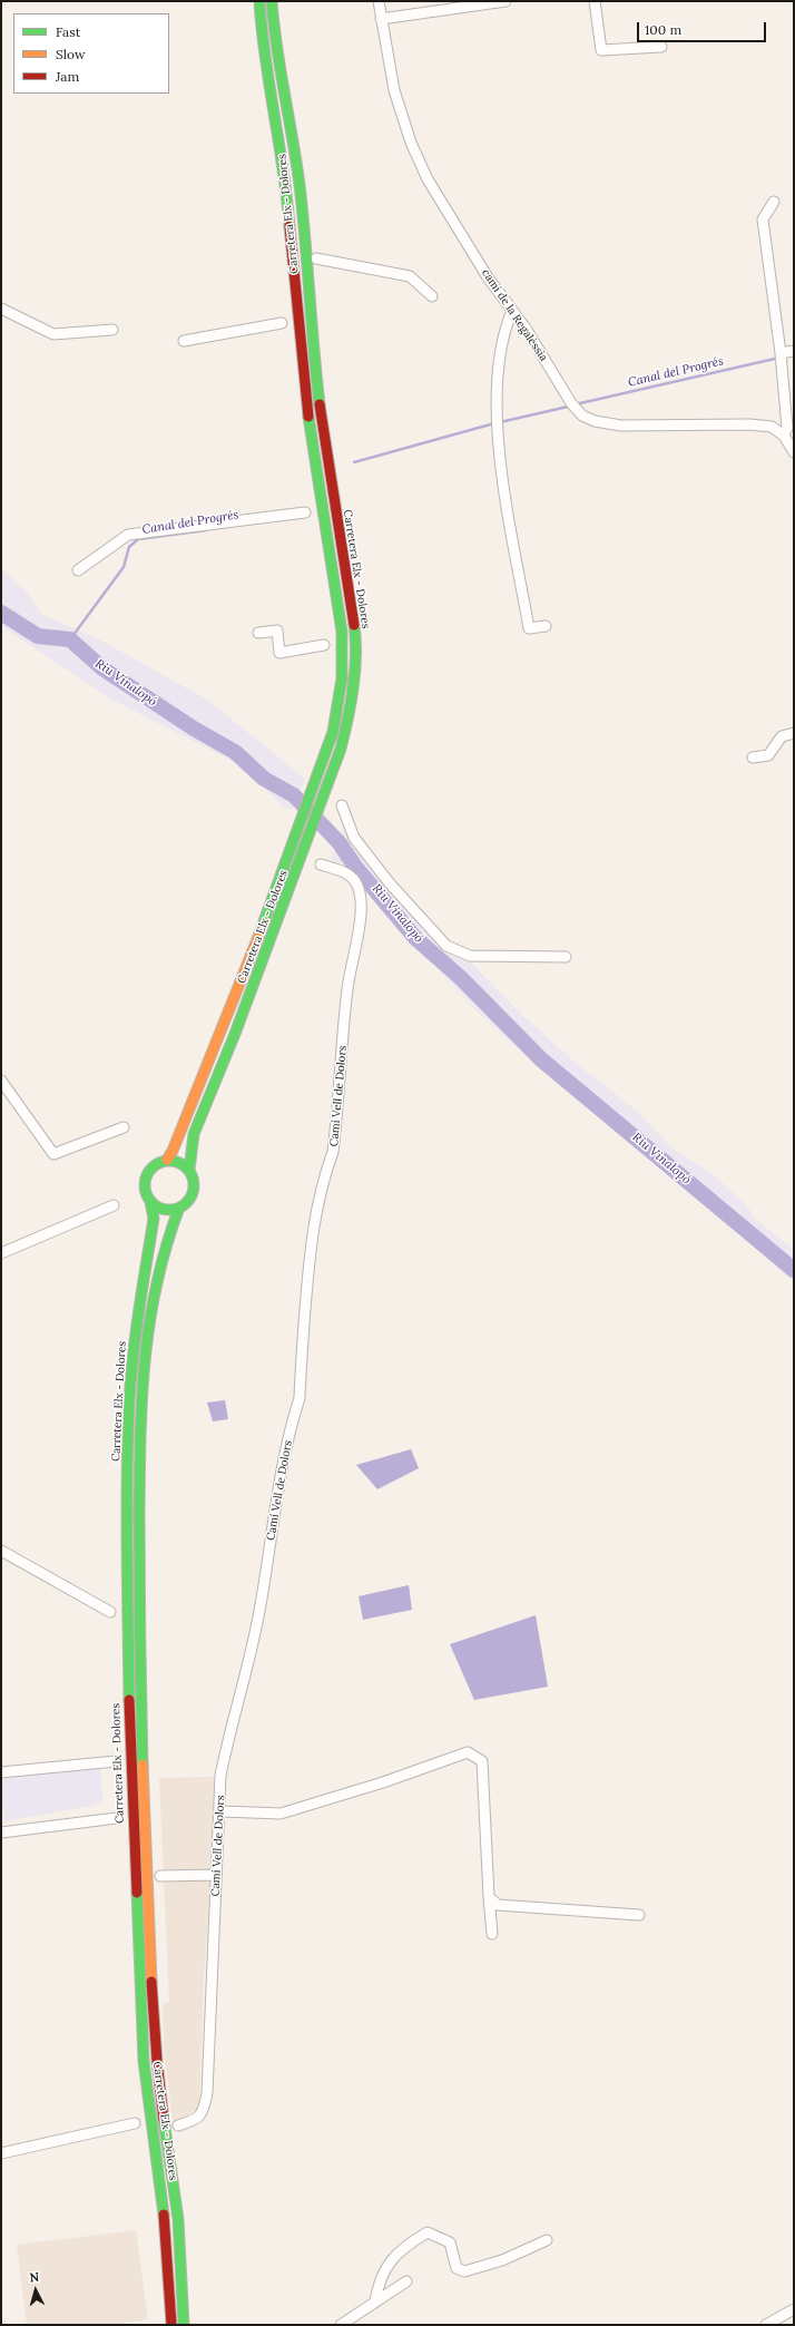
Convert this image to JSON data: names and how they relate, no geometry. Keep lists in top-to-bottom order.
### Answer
{
  "streets": {
    "main road": ["Carretera Elx - Dolores"],
    "street": ["camí de la Regalèssia", "Camí Vell de Dolors"]
  },
  "water": ["Canal del Progrés", "Riu Vinalopó"],
  "legend": ["Fast", "Slow", "Jam"],
  "scale_bar": "100 m",
  "north": "top"
}
